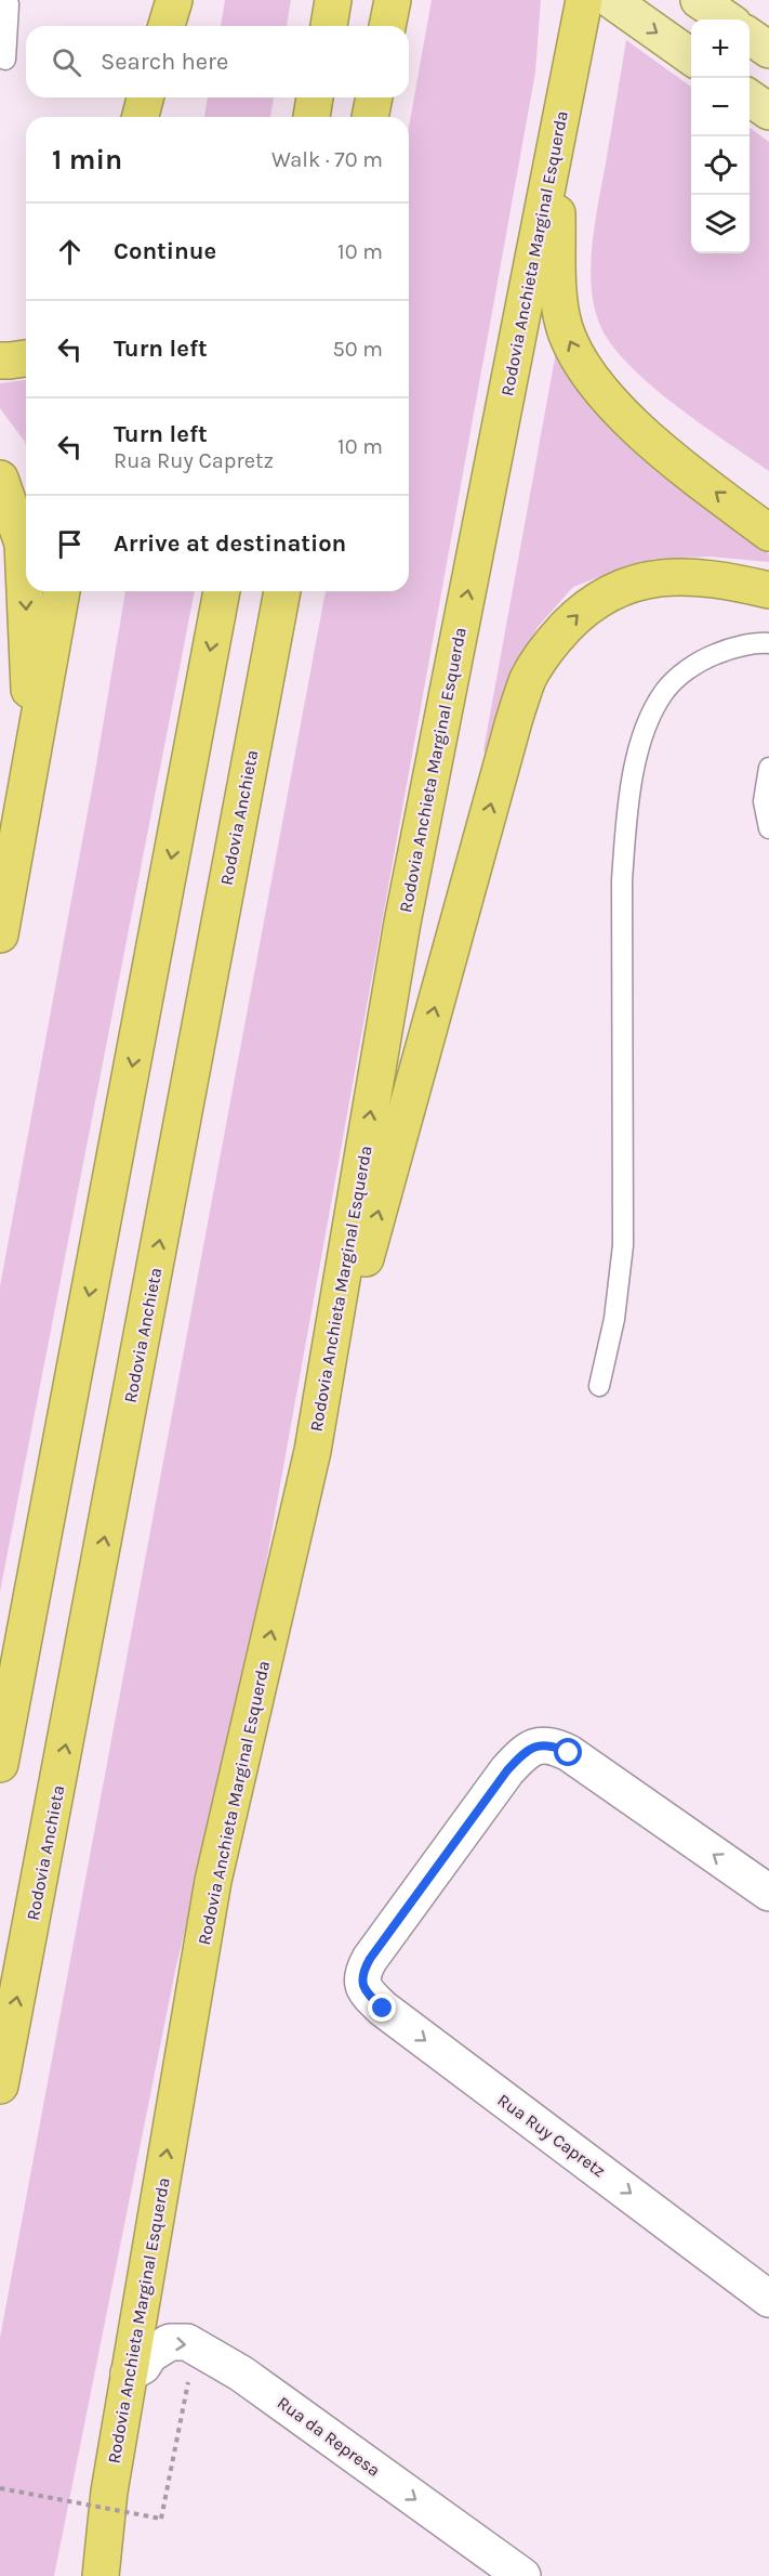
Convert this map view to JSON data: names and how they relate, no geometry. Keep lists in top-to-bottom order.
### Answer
{
  "streets": {
    "highway": ["Rodovia Anchieta Marginal Esquerda", "Rodovia Anchieta"],
    "street": ["Rua Ruy Capretz", "Rua da Represa"]
  },
  "crossings": [
    ["Rodovia Anchieta Marginal Esquerda", "Rua da Represa"]
  ],
  "one_way": ["Rua da Represa"],
  "page": {
    "map_buttons": ["+", "−"],
    "search": "Search here",
    "heading": ["1 min", "Walk · 70 m"],
    "list": [
      ["Continue", "10 m"],
      ["Turn left", "50 m"],
      ["Turn left", "Rua Ruy Capretz", "10 m"],
      "Arrive at destination"
    ]
  }
}
